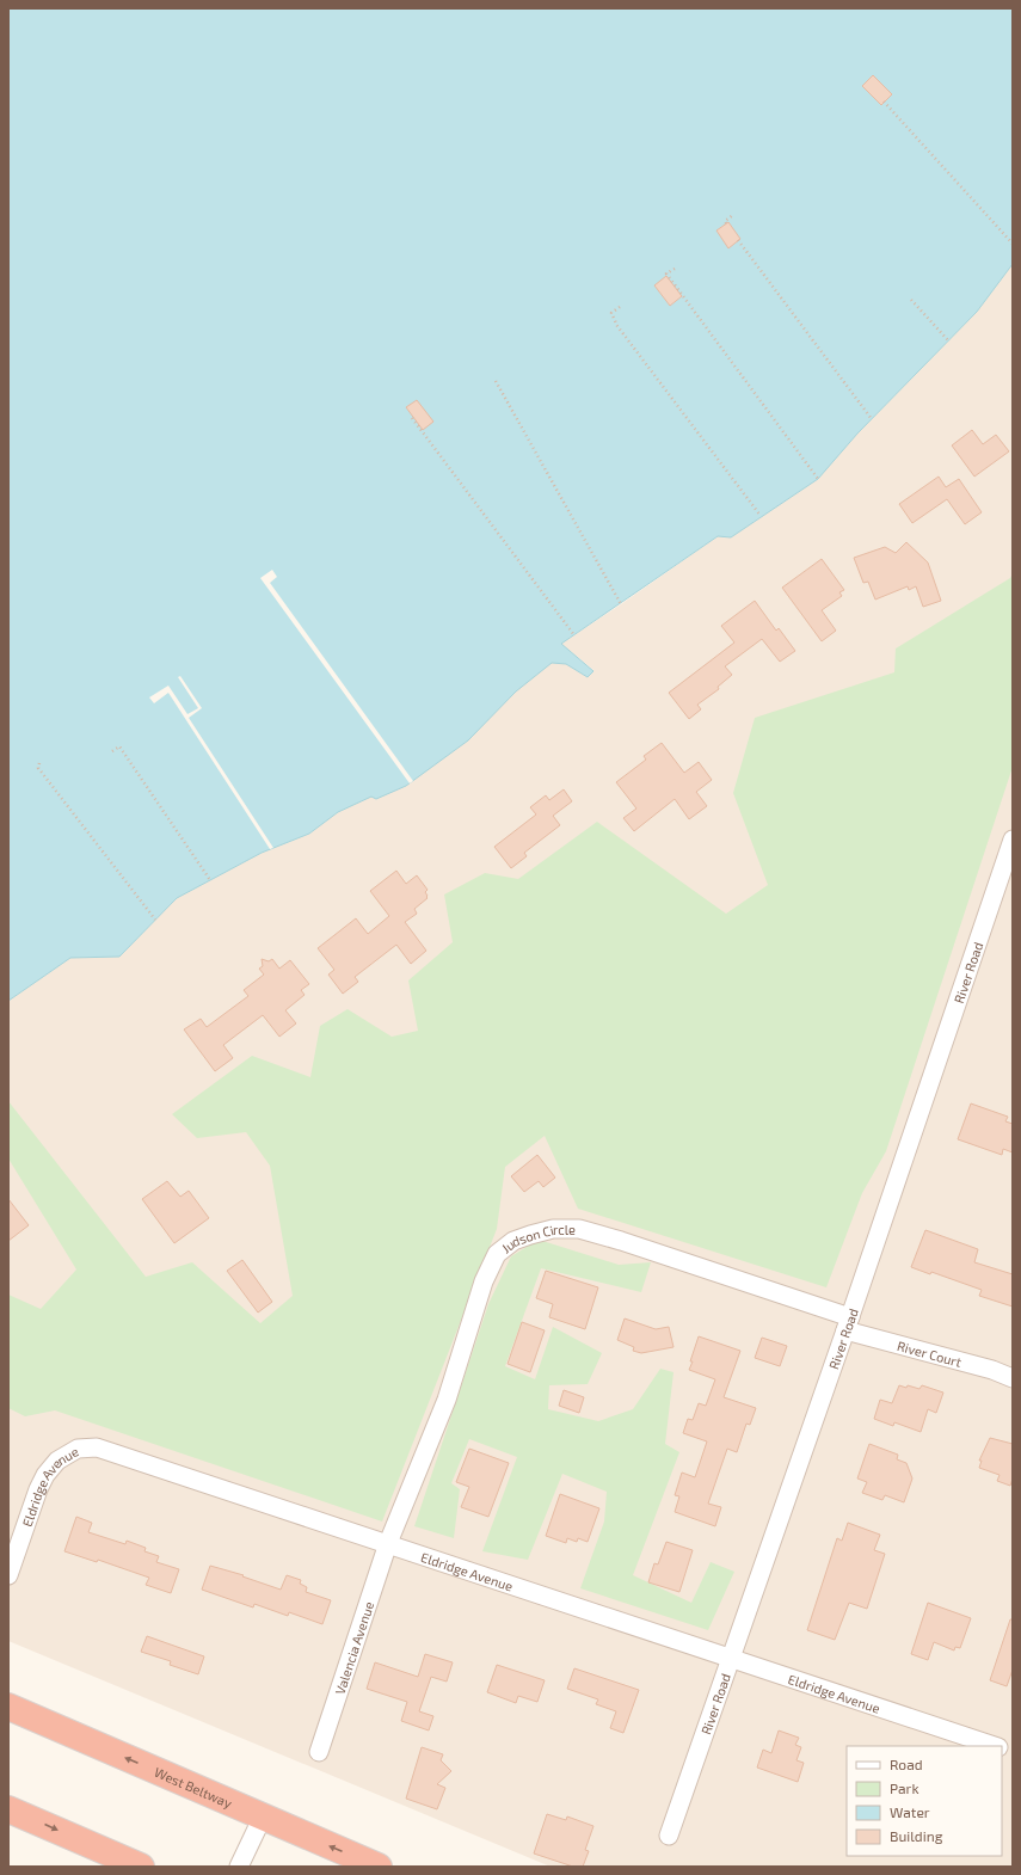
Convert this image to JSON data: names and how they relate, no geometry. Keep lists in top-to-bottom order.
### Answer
{
  "streets": {
    "highway": ["West Beltway"],
    "street": [
      "River Road",
      "Judson Circle",
      "River Court",
      "Eldridge Avenue",
      "Valencia Avenue"
    ]
  },
  "crossings": [
    ["River Road", "Judson Circle"],
    ["River Road", "River Court"],
    ["River Road", "Eldridge Avenue"],
    ["Judson Circle", "River Court"],
    ["Judson Circle", "Eldridge Avenue"],
    ["Judson Circle", "Valencia Avenue"],
    ["Eldridge Avenue", "Valencia Avenue"]
  ],
  "legend": [
    "Road",
    "Park",
    "Water",
    "Building"
  ]
}
